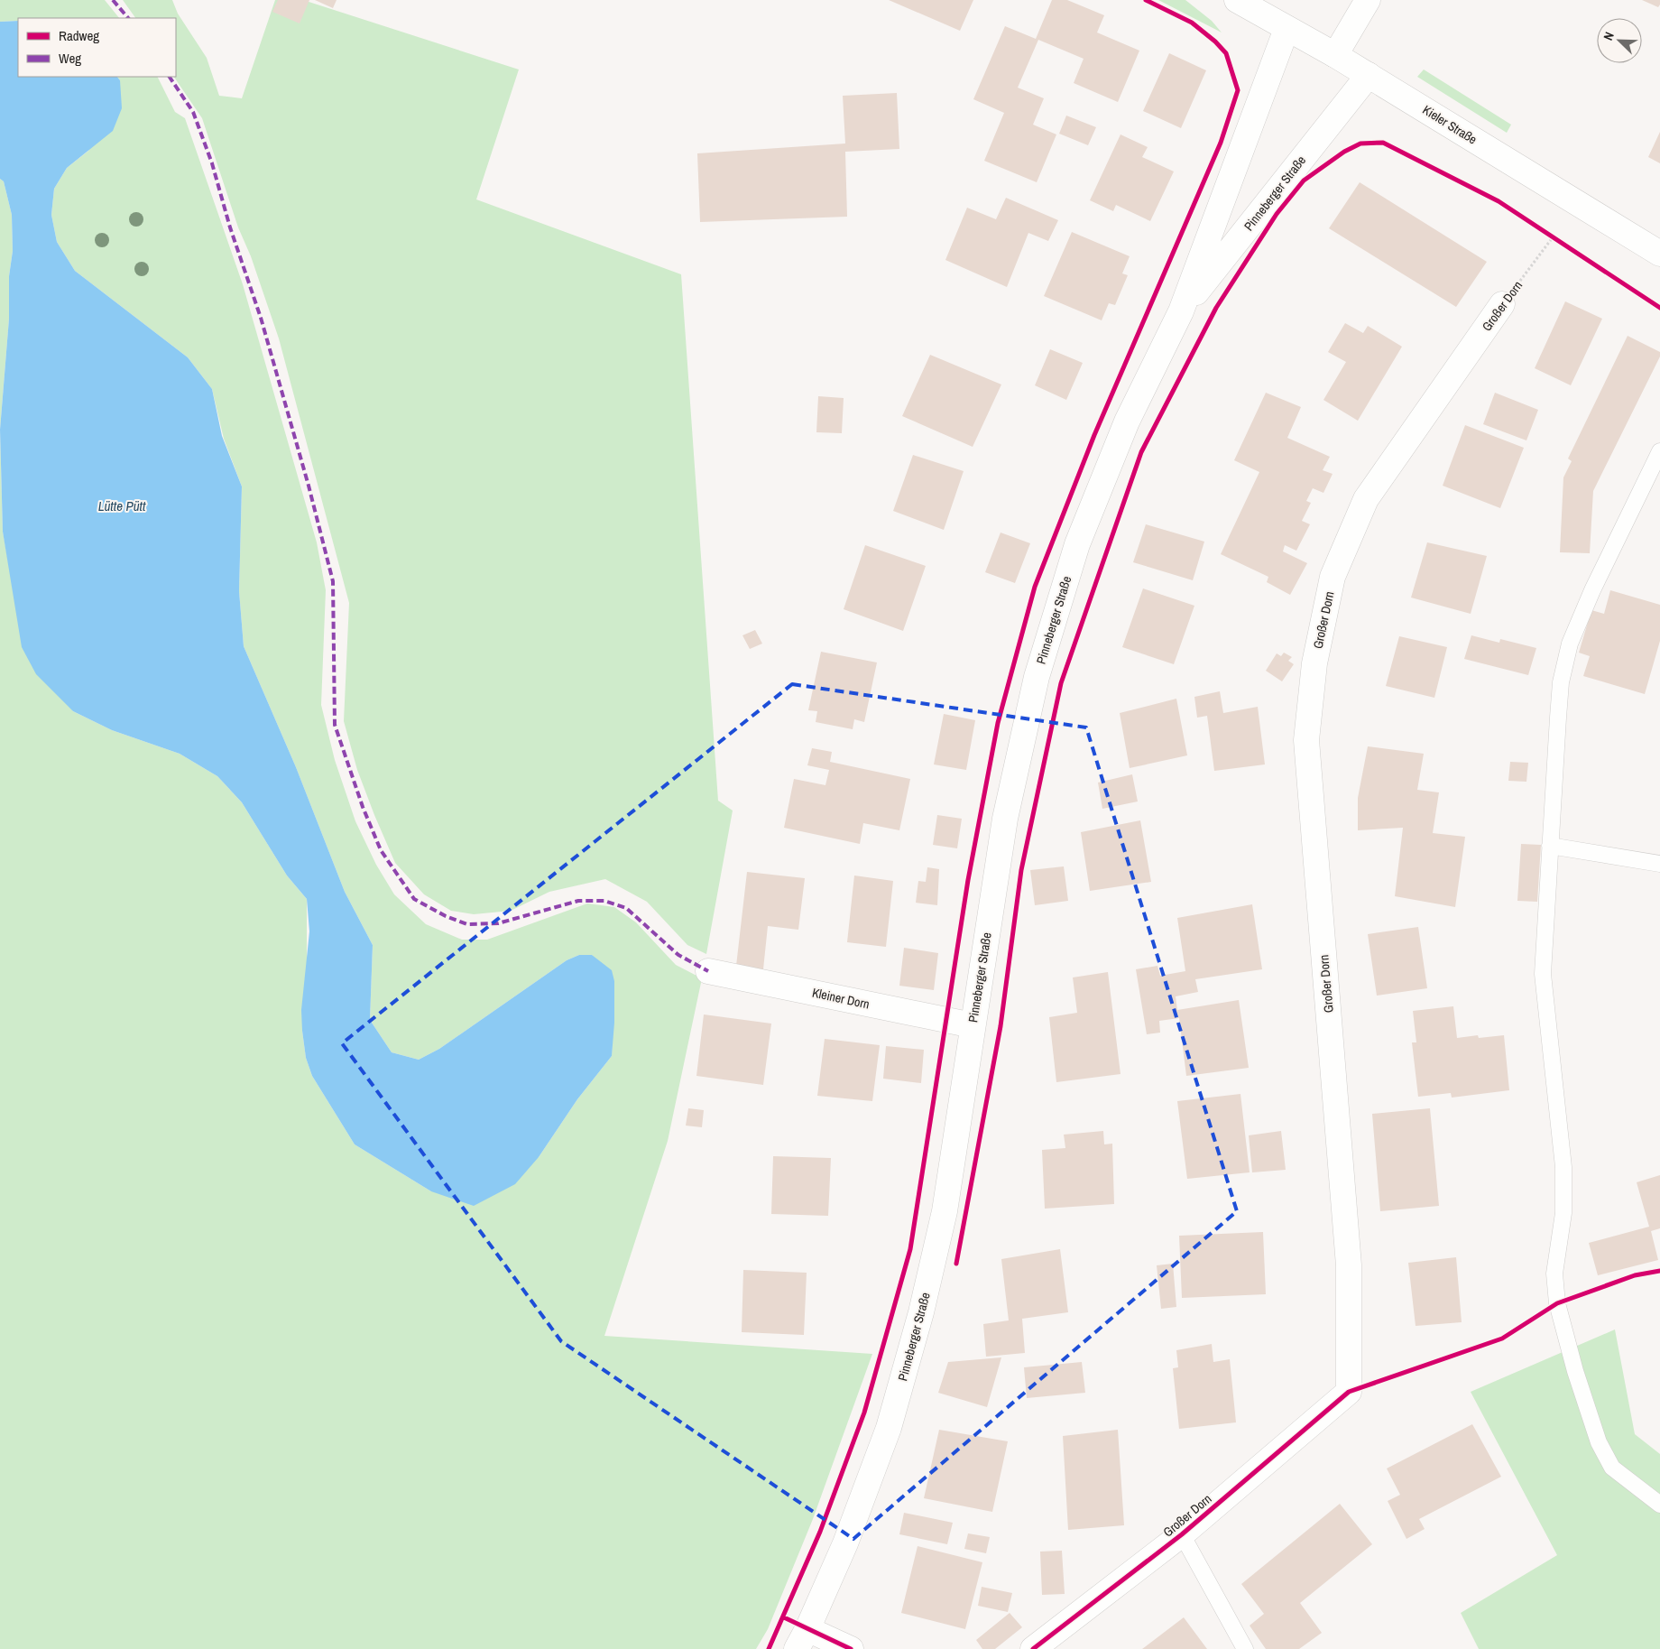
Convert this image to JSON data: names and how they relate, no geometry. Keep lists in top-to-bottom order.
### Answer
{
  "streets": {
    "main road": [
      "Kieler Straße",
      "Pinneberger Straße",
      "Großer Dorn",
      "Kleiner Dorn"
    ]
  },
  "crossings": [
    ["Kieler Straße", "Pinneberger Straße"],
    ["Pinneberger Straße", "Kleiner Dorn"]
  ],
  "water": ["Lütte Pütt"],
  "legend": ["Radweg", "Weg"],
  "north": "top left"
}
